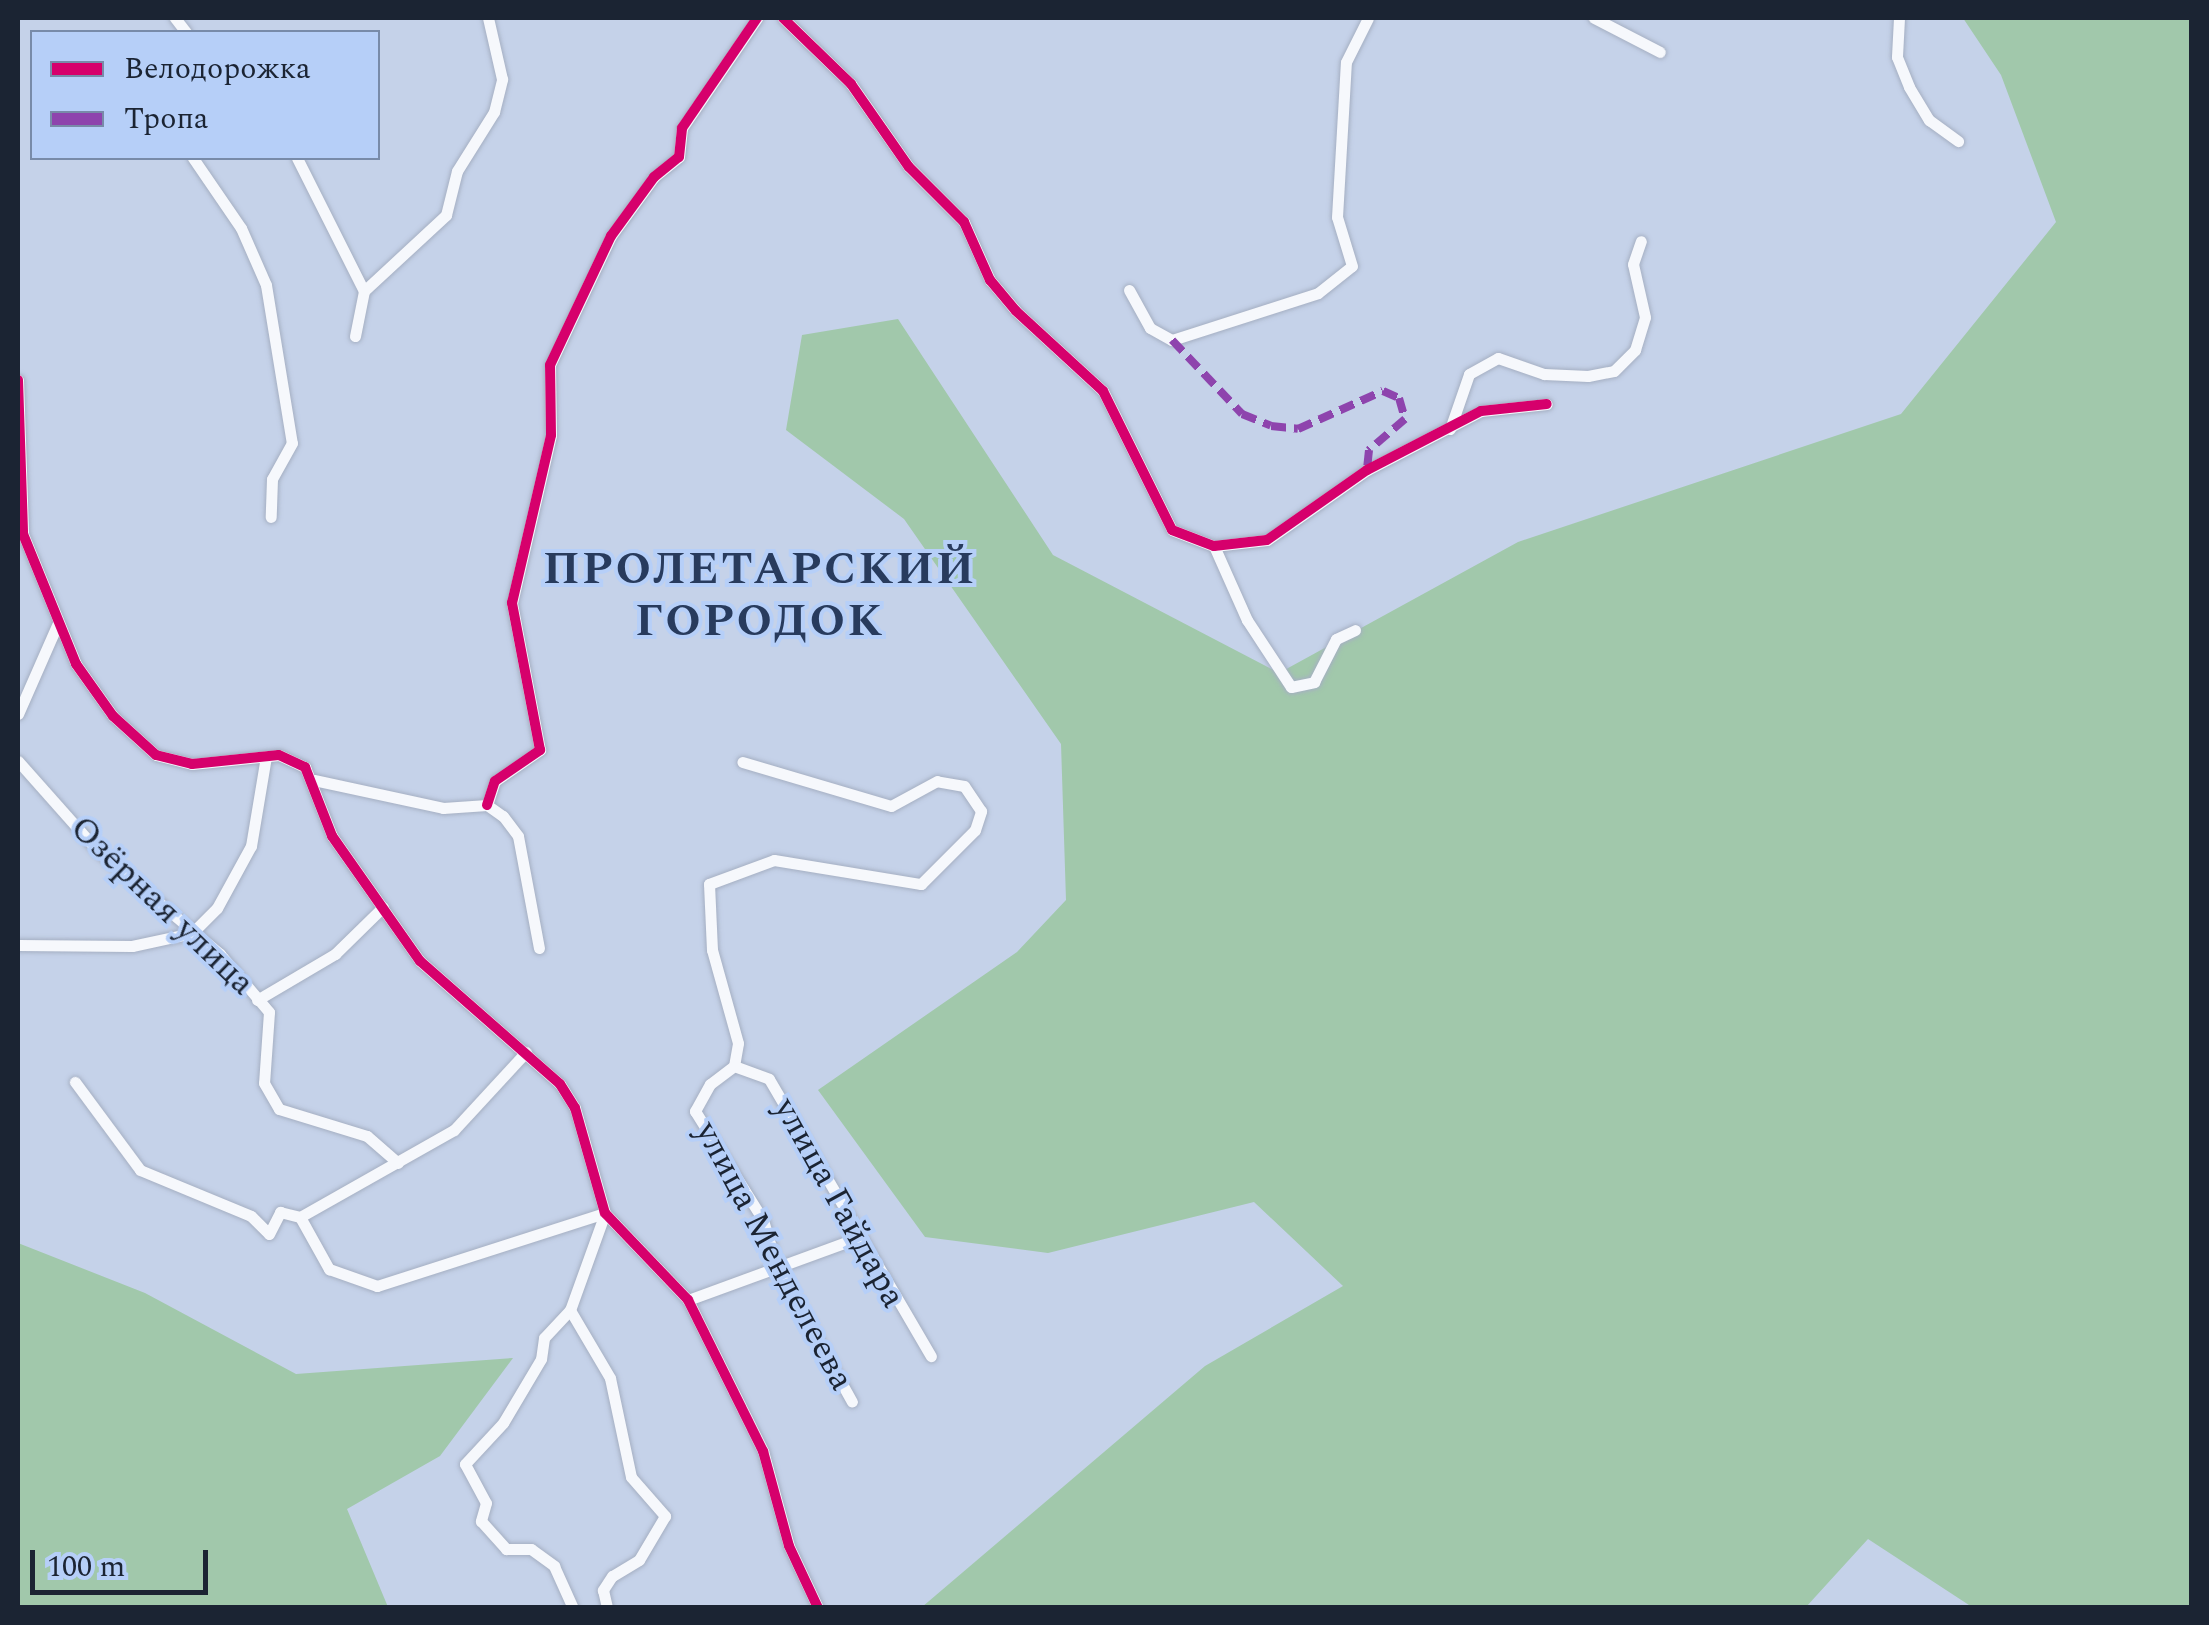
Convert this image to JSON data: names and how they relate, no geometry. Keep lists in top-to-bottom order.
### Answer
{
  "streets": {
    "street": ["Озёрная улица", "улица Гайдара", "улица Менделеева"]
  },
  "crossings": [
    ["улица Гайдара", "улица Менделеева"]
  ],
  "districts": ["ПРОЛЕТАРСКИЙ ГОРОДОК"],
  "legend": ["Велодорожка", "Тропа"],
  "scale_bar": "100 m"
}
